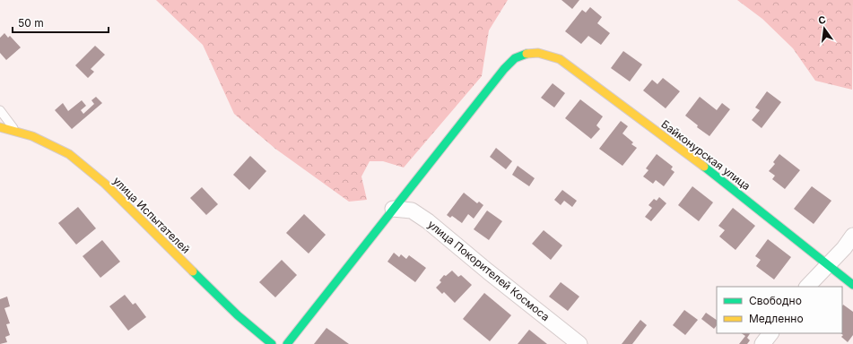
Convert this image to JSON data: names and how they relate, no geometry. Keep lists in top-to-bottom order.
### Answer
{
  "streets": {
    "street": ["Байконурская улица", "улица Испытателей", "улица Покорителей Космоса"]
  },
  "crossings": [
    ["Байконурская улица", "улица Покорителей Космоса"]
  ],
  "legend": ["Свободно", "Медленно"],
  "scale_bar": "50 m",
  "north": "top"
}
